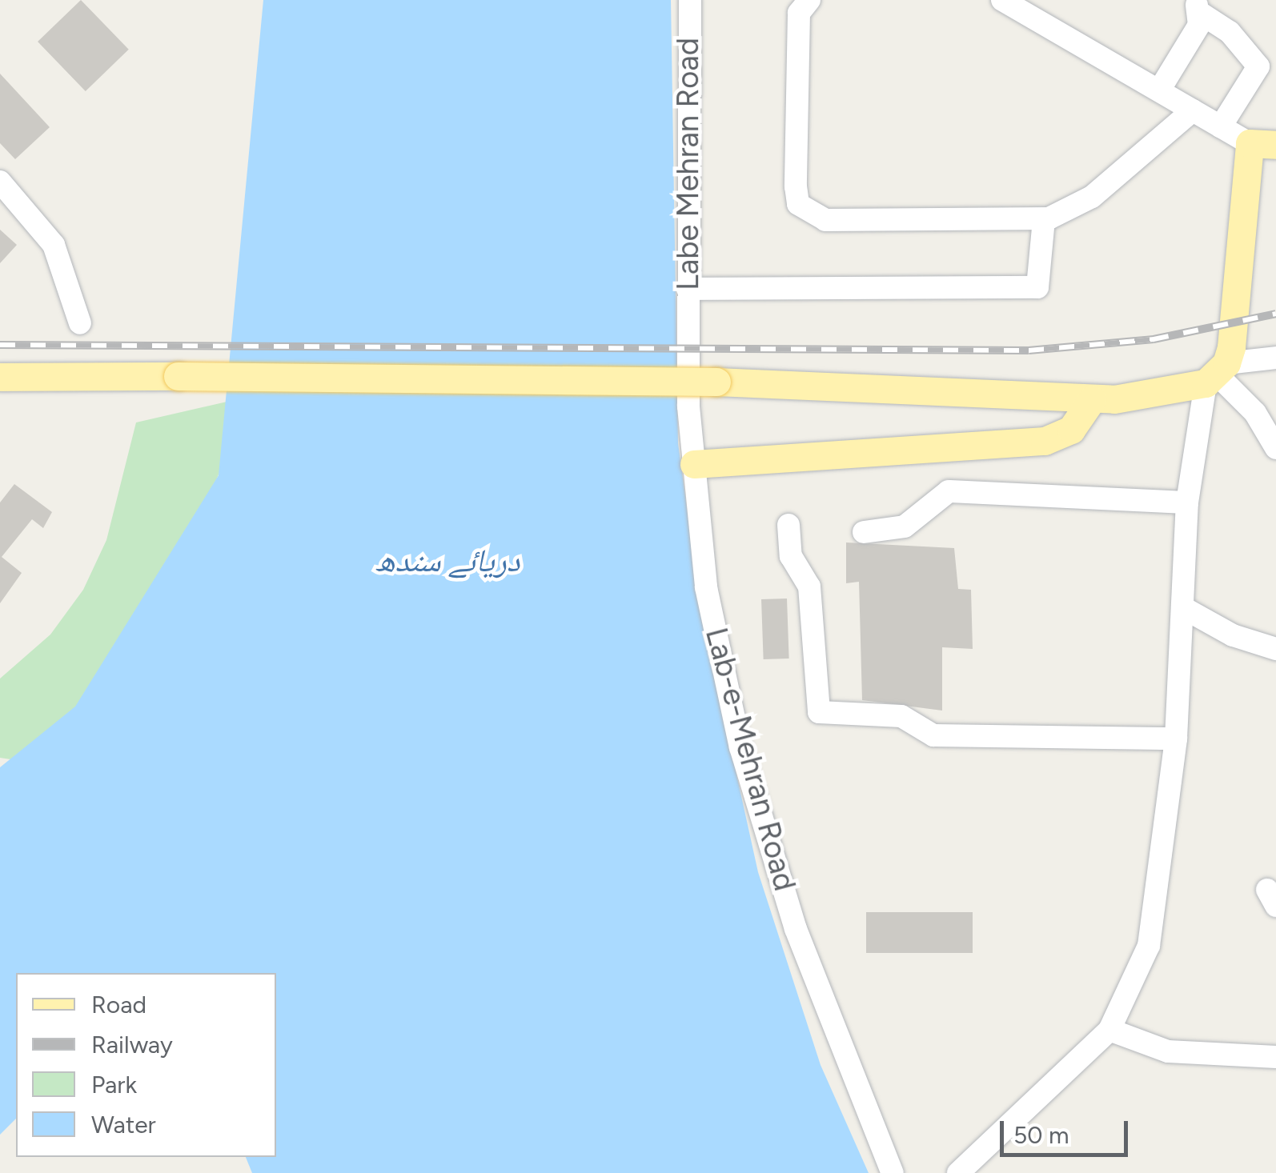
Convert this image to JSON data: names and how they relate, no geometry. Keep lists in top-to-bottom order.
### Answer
{
  "streets": {
    "street": ["Labe Mehran Road", "Lab-e-Mehran Road"]
  },
  "crossings": [
    ["Labe Mehran Road", "Lab-e-Mehran Road"]
  ],
  "water": ["دریائے سندھ"],
  "legend": [
    "Road",
    "Railway",
    "Park",
    "Water"
  ],
  "scale_bar": "50 m"
}
